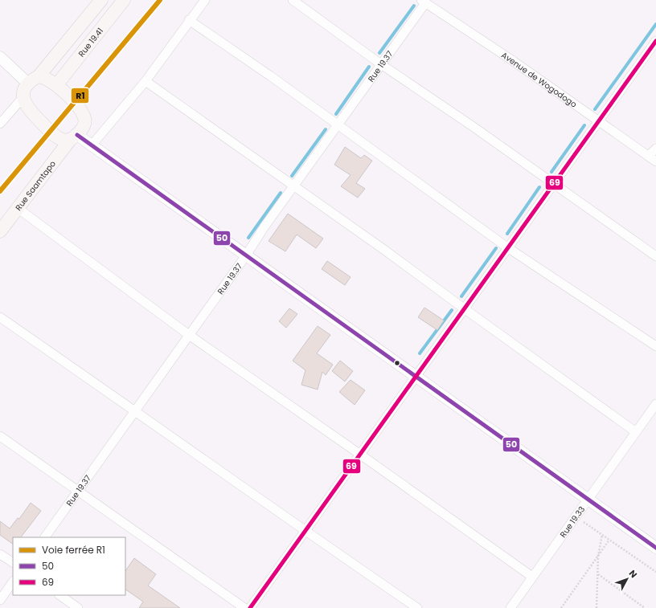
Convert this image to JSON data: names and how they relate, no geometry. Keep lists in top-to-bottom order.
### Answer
{
  "streets": {
    "main road": ["Rue 19.41", "Rue Saamtapo"],
    "street": ["Rue 19.37", "Avenue de Wogodogo", "Rue 19.33"]
  },
  "crossings": [
    ["Rue 19.41", "Rue Saamtapo"],
    ["Rue 19.37", "Avenue de Wogodogo"]
  ],
  "lines": ["rail line R1", "transit line 69", "transit line 50"],
  "legend": ["Voie ferrée R1", "50", "69"],
  "north": "top right"
}
